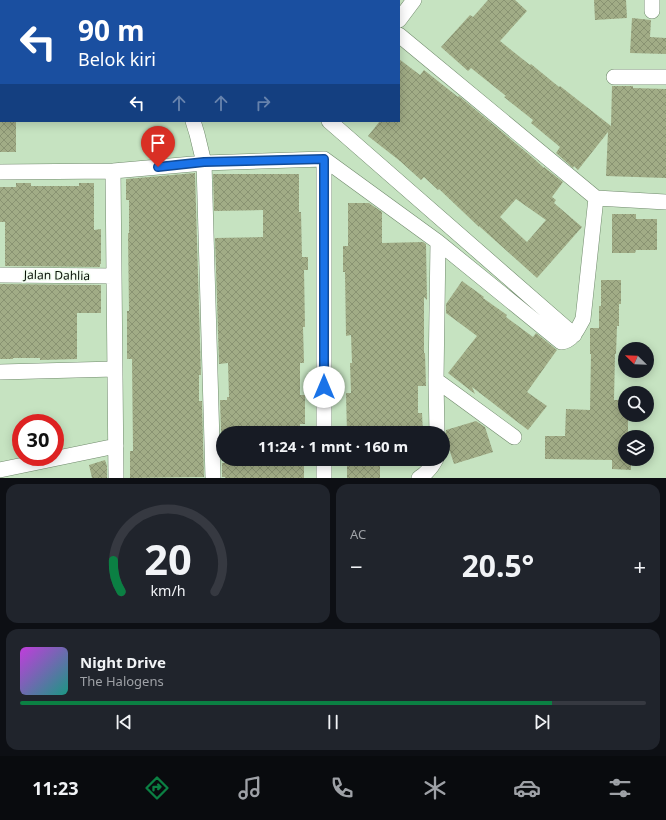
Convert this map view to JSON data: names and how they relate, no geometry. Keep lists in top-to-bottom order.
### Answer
{
  "streets": {
    "street": ["Jalan Dahlia"]
  },
  "north": "top left",
  "page": {
    "turn": ["90 m", "Belok kiri"],
    "limit": "30",
    "trip": "11:24 · 1 mnt · 160 m",
    "tile": "AC",
    "heat": ["−", "20.5°", "+"],
    "song": ["Night Drive", "The Halogens"],
    "tabs": "11:23",
    "gauge": ["20", "km/h"]
  }
}
